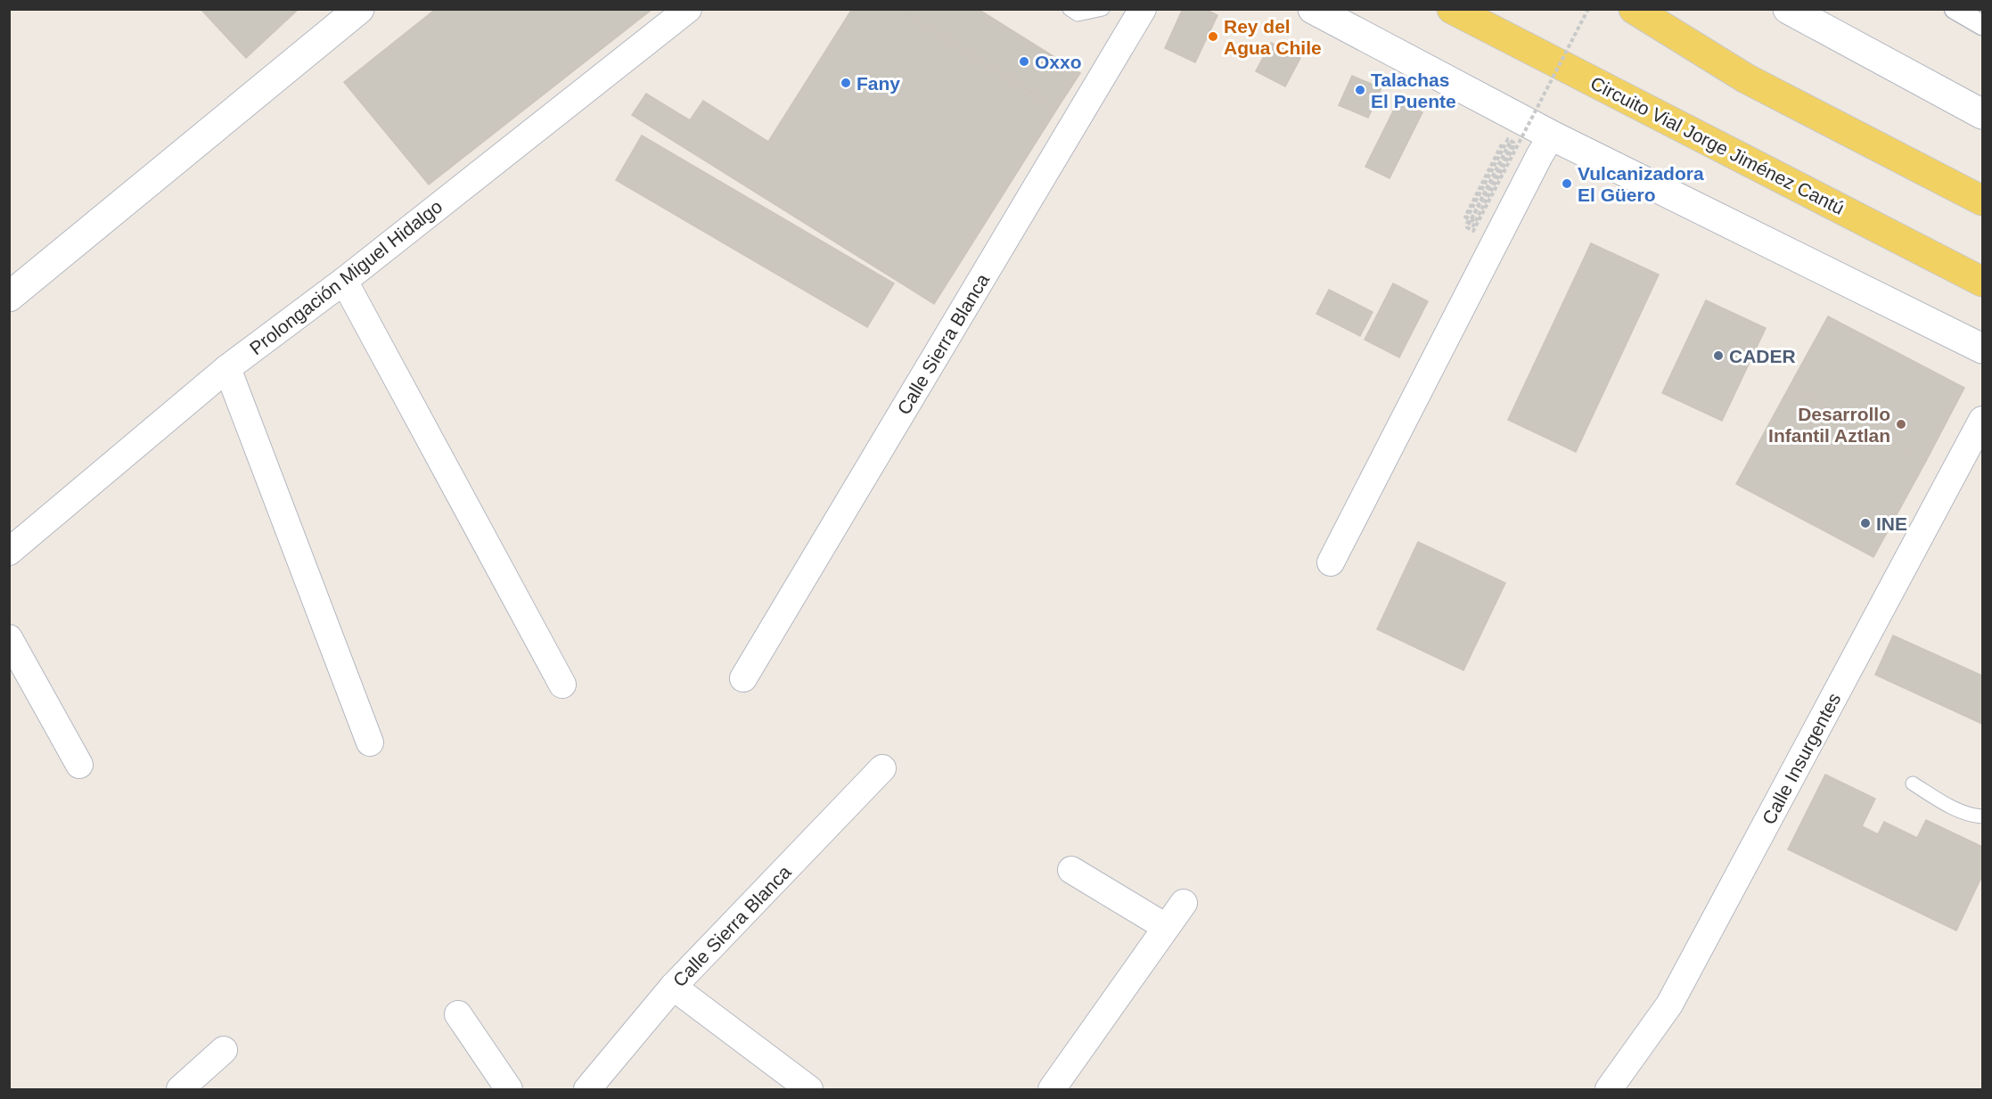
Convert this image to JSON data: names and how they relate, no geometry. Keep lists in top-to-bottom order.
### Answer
{
  "streets": {
    "main road": ["Circuito Vial Jorge Jiménez Cantú"],
    "street": ["Prolongación Miguel Hidalgo", "Calle Sierra Blanca", "Calle Insurgentes"]
  },
  "places": [
    "Rey del Agua Chile",
    "Oxxo",
    "Fany",
    "Talachas El Puente",
    "Vulcanizadora El Güero",
    "CADER",
    "Desarrollo Infantil Aztlan",
    "INE"
  ]
}
